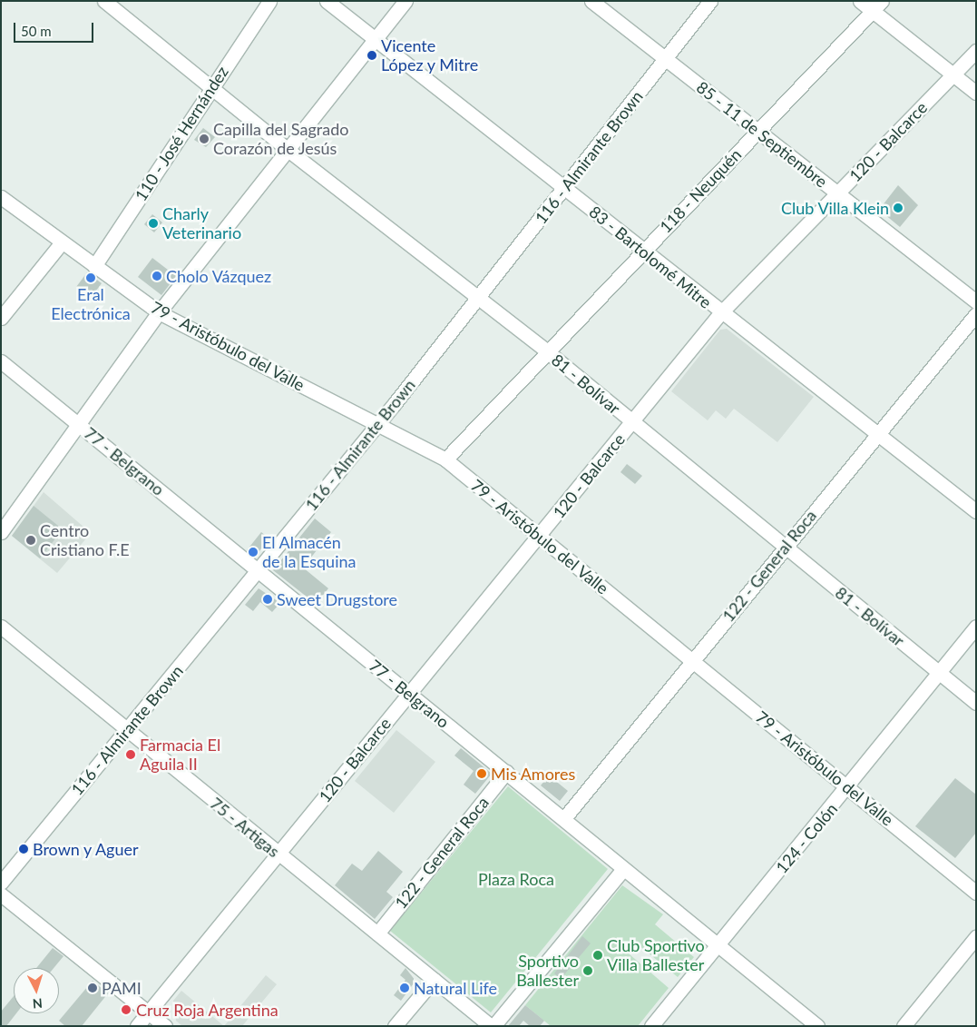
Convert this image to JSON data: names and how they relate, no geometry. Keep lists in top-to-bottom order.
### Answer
{
  "streets": {
    "street": [
      "110 - José Hernández",
      "85 - 11 de Septiembre",
      "120 - Balcarce",
      "116 - Almirante Brown",
      "118 - Neuquén",
      "83 - Bartolomé Mitre",
      "79 - Aristóbulo del Valle",
      "81 - Bolívar",
      "77 - Belgrano",
      "122 - General Roca",
      "75 - Artigas",
      "124 - Colón"
    ]
  },
  "crossings": [
    ["110 - José Hernández", "79 - Aristóbulo del Valle"],
    ["110 - José Hernández", "81 - Bolívar"],
    ["85 - 11 de Septiembre", "120 - Balcarce"],
    ["85 - 11 de Septiembre", "116 - Almirante Brown"],
    ["85 - 11 de Septiembre", "118 - Neuquén"],
    ["120 - Balcarce", "83 - Bartolomé Mitre"],
    ["120 - Balcarce", "79 - Aristóbulo del Valle"],
    ["120 - Balcarce", "81 - Bolívar"],
    ["120 - Balcarce", "77 - Belgrano"],
    ["120 - Balcarce", "75 - Artigas"],
    ["116 - Almirante Brown", "83 - Bartolomé Mitre"],
    ["116 - Almirante Brown", "79 - Aristóbulo del Valle"],
    ["116 - Almirante Brown", "81 - Bolívar"],
    ["116 - Almirante Brown", "77 - Belgrano"],
    ["116 - Almirante Brown", "75 - Artigas"],
    ["118 - Neuquén", "83 - Bartolomé Mitre"],
    ["118 - Neuquén", "79 - Aristóbulo del Valle"],
    ["118 - Neuquén", "81 - Bolívar"],
    ["83 - Bartolomé Mitre", "122 - General Roca"],
    ["79 - Aristóbulo del Valle", "122 - General Roca"],
    ["79 - Aristóbulo del Valle", "124 - Colón"],
    ["81 - Bolívar", "122 - General Roca"],
    ["81 - Bolívar", "124 - Colón"],
    ["77 - Belgrano", "122 - General Roca"],
    ["77 - Belgrano", "124 - Colón"],
    ["122 - General Roca", "75 - Artigas"]
  ],
  "parks": ["Plaza Roca"],
  "places": [
    "Vicente López y Mitre",
    "Capilla del Sagrado Corazón de Jesús",
    "Club Villa Klein",
    "Charly Veterinario",
    "Cholo Vázquez",
    "Eral Electrónica",
    "Centro Cristiano F.E",
    "El Almacén de la Esquina",
    "Sweet Drugstore",
    "Farmacia El Aguila II",
    "Mis Amores",
    "Brown y Aguer",
    "Club Sportivo Villa Ballester",
    "Sportivo Ballester",
    "PAMI",
    "Natural Life",
    "Cruz Roja Argentina"
  ],
  "scale_bar": "50 m",
  "north": "bottom"
}
